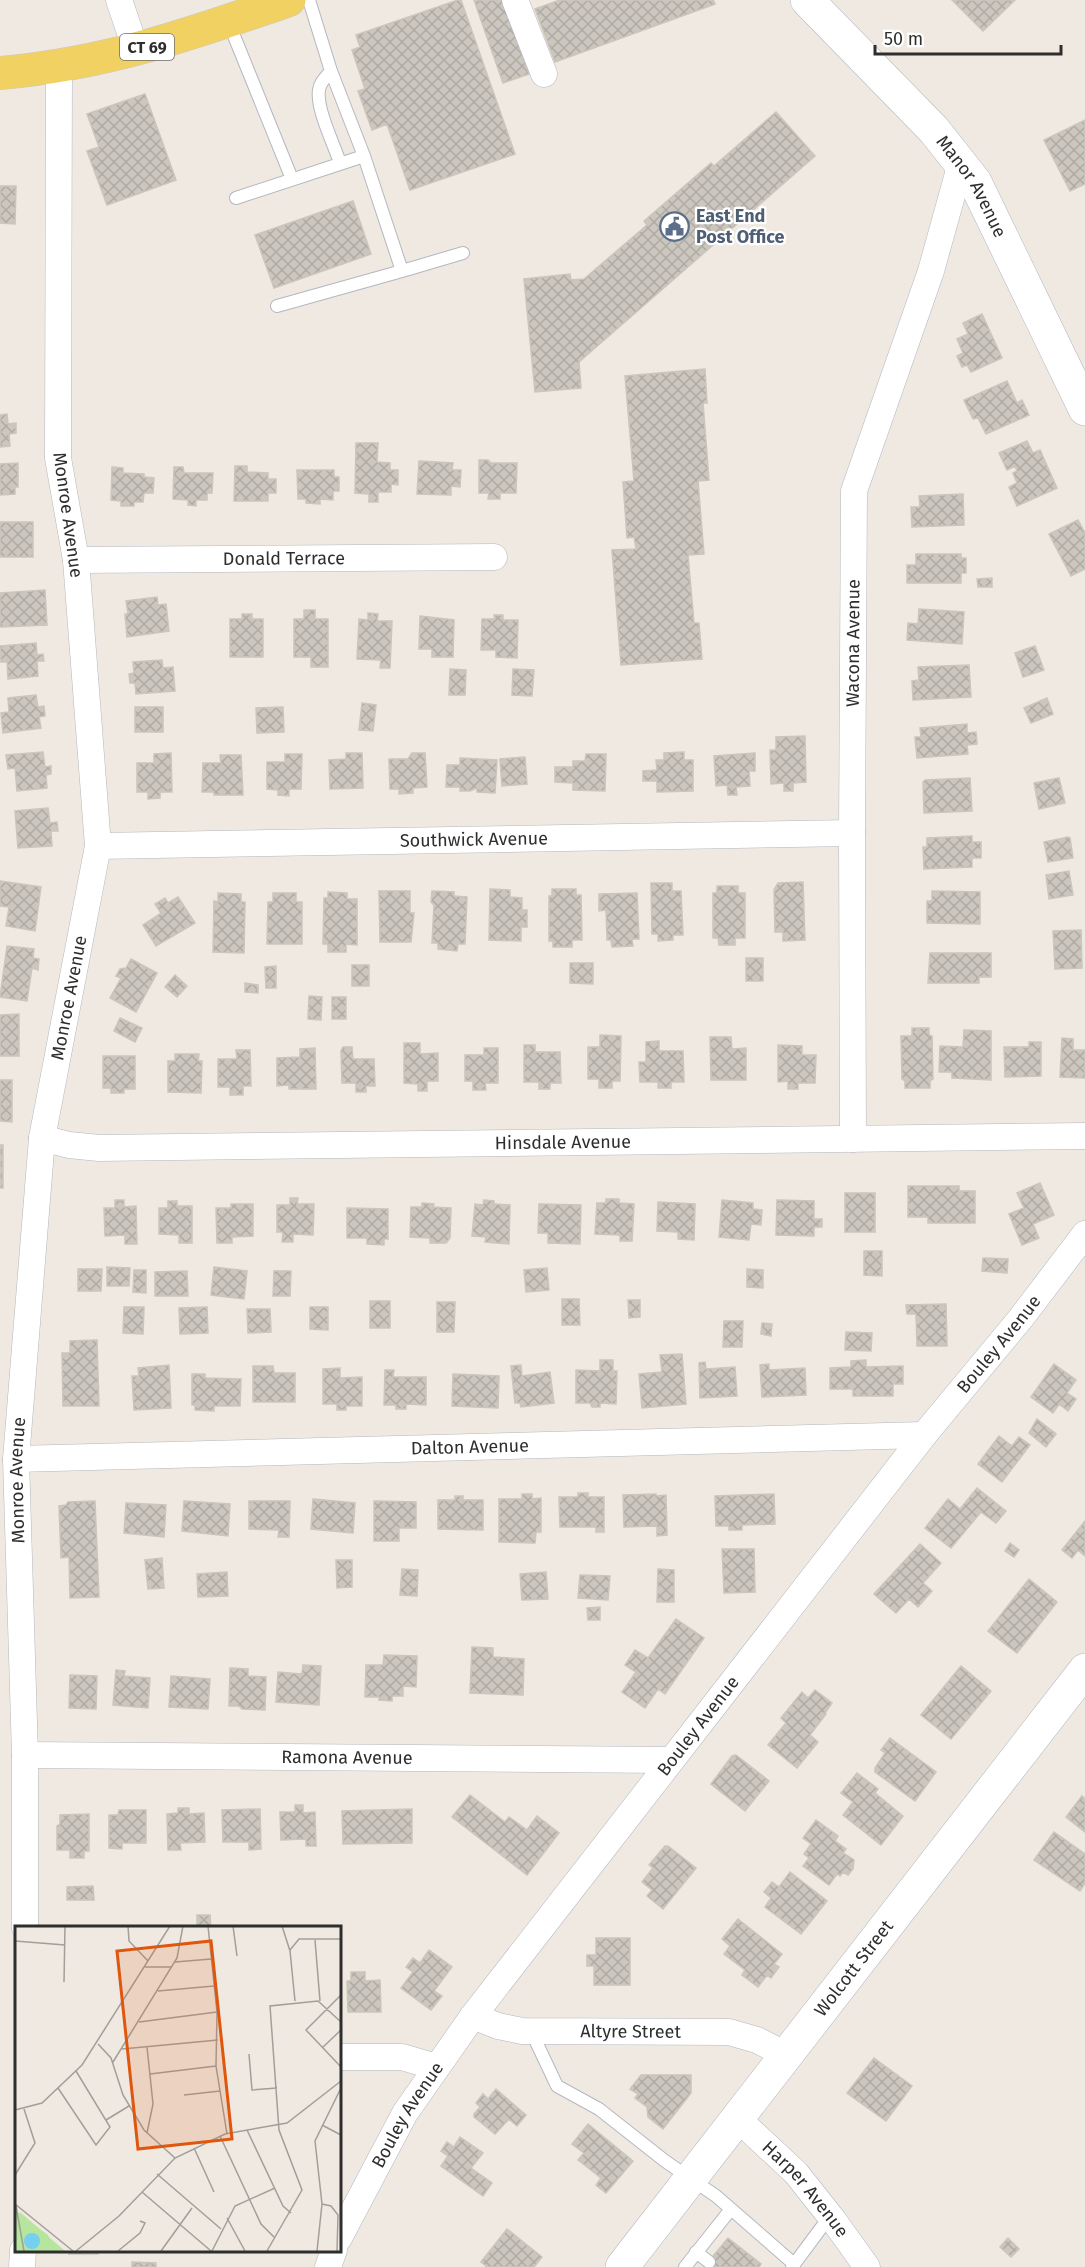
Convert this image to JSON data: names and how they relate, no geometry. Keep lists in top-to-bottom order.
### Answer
{
  "streets": {
    "main road": ["CT 69", "Manor Avenue", "Wolcott Street"],
    "street": [
      "Monroe Avenue",
      "Donald Terrace",
      "Wacona Avenue",
      "Southwick Avenue",
      "Hinsdale Avenue",
      "Bouley Avenue",
      "Dalton Avenue",
      "Ramona Avenue",
      "Altyre Street",
      "Harper Avenue"
    ]
  },
  "crossings": [
    ["CT 69", "Monroe Avenue"],
    ["Manor Avenue", "Wacona Avenue"],
    ["Monroe Avenue", "Donald Terrace"],
    ["Monroe Avenue", "Southwick Avenue"],
    ["Monroe Avenue", "Hinsdale Avenue"],
    ["Monroe Avenue", "Dalton Avenue"],
    ["Monroe Avenue", "Ramona Avenue"],
    ["Wacona Avenue", "Southwick Avenue"],
    ["Wacona Avenue", "Hinsdale Avenue"],
    ["Bouley Avenue", "Dalton Avenue"],
    ["Bouley Avenue", "Ramona Avenue"],
    ["Bouley Avenue", "Altyre Street"],
    ["Wolcott Street", "Altyre Street"],
    ["Wolcott Street", "Harper Avenue"]
  ],
  "places": {
    "public building": ["East End Post Office"]
  },
  "scale_bar": "50 m"
}
